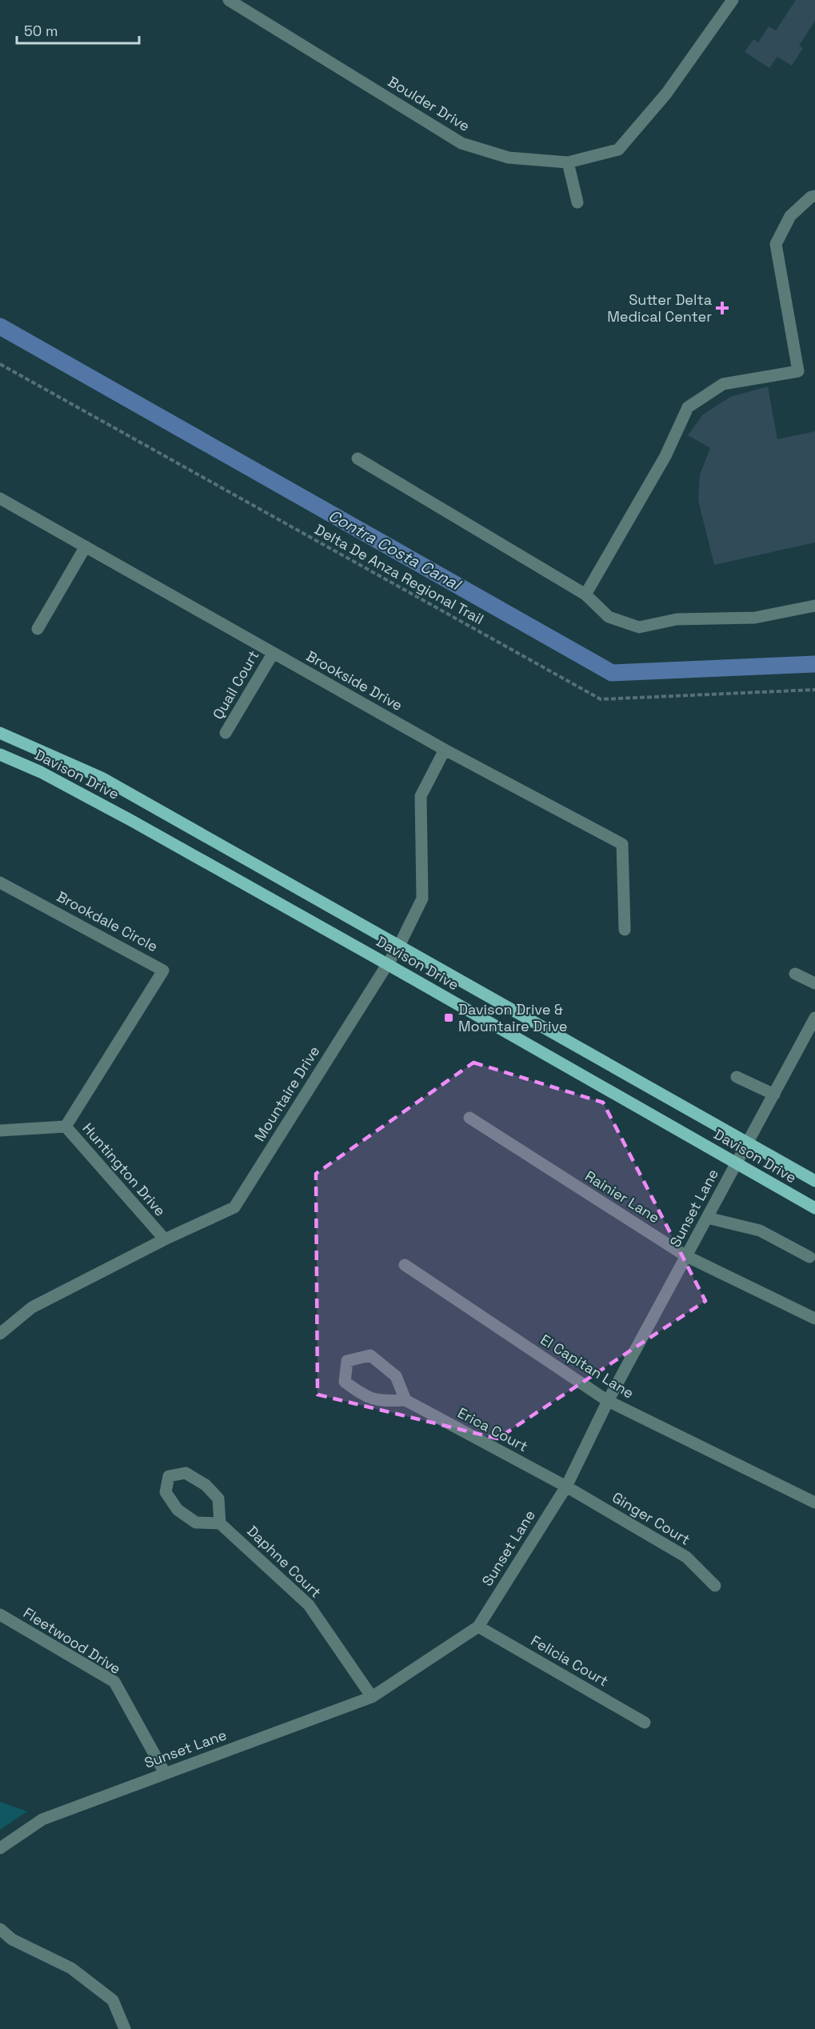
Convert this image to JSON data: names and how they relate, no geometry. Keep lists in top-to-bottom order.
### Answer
{
  "streets": {
    "main road": ["Davison Drive"],
    "street": [
      "Boulder Drive",
      "Brookside Drive",
      "Quail Court",
      "Brookdale Circle",
      "Mountaire Drive",
      "Huntington Drive",
      "Rainier Lane",
      "Sunset Lane",
      "El Capitan Lane",
      "Erica Court",
      "Ginger Court",
      "Daphne Court",
      "Fleetwood Drive",
      "Felicia Court"
    ],
    "path": ["Delta De Anza Regional Trail"]
  },
  "crossings": [
    ["Brookside Drive", "Quail Court"],
    ["Brookside Drive", "Mountaire Drive"],
    ["Davison Drive", "Mountaire Drive"],
    ["Davison Drive", "Sunset Lane"],
    ["Brookdale Circle", "Huntington Drive"],
    ["Mountaire Drive", "Huntington Drive"],
    ["Rainier Lane", "Sunset Lane"],
    ["Sunset Lane", "El Capitan Lane"],
    ["Sunset Lane", "Erica Court"],
    ["Sunset Lane", "Ginger Court"],
    ["Sunset Lane", "Daphne Court"],
    ["Sunset Lane", "Fleetwood Drive"],
    ["Sunset Lane", "Felicia Court"],
    ["Erica Court", "Ginger Court"]
  ],
  "water": ["Contra Costa Canal"],
  "places": {
    "health": ["Sutter Delta Medical Center"],
    "transit": ["Davison Drive & Mountaire Drive"]
  },
  "scale_bar": "50 m"
}
